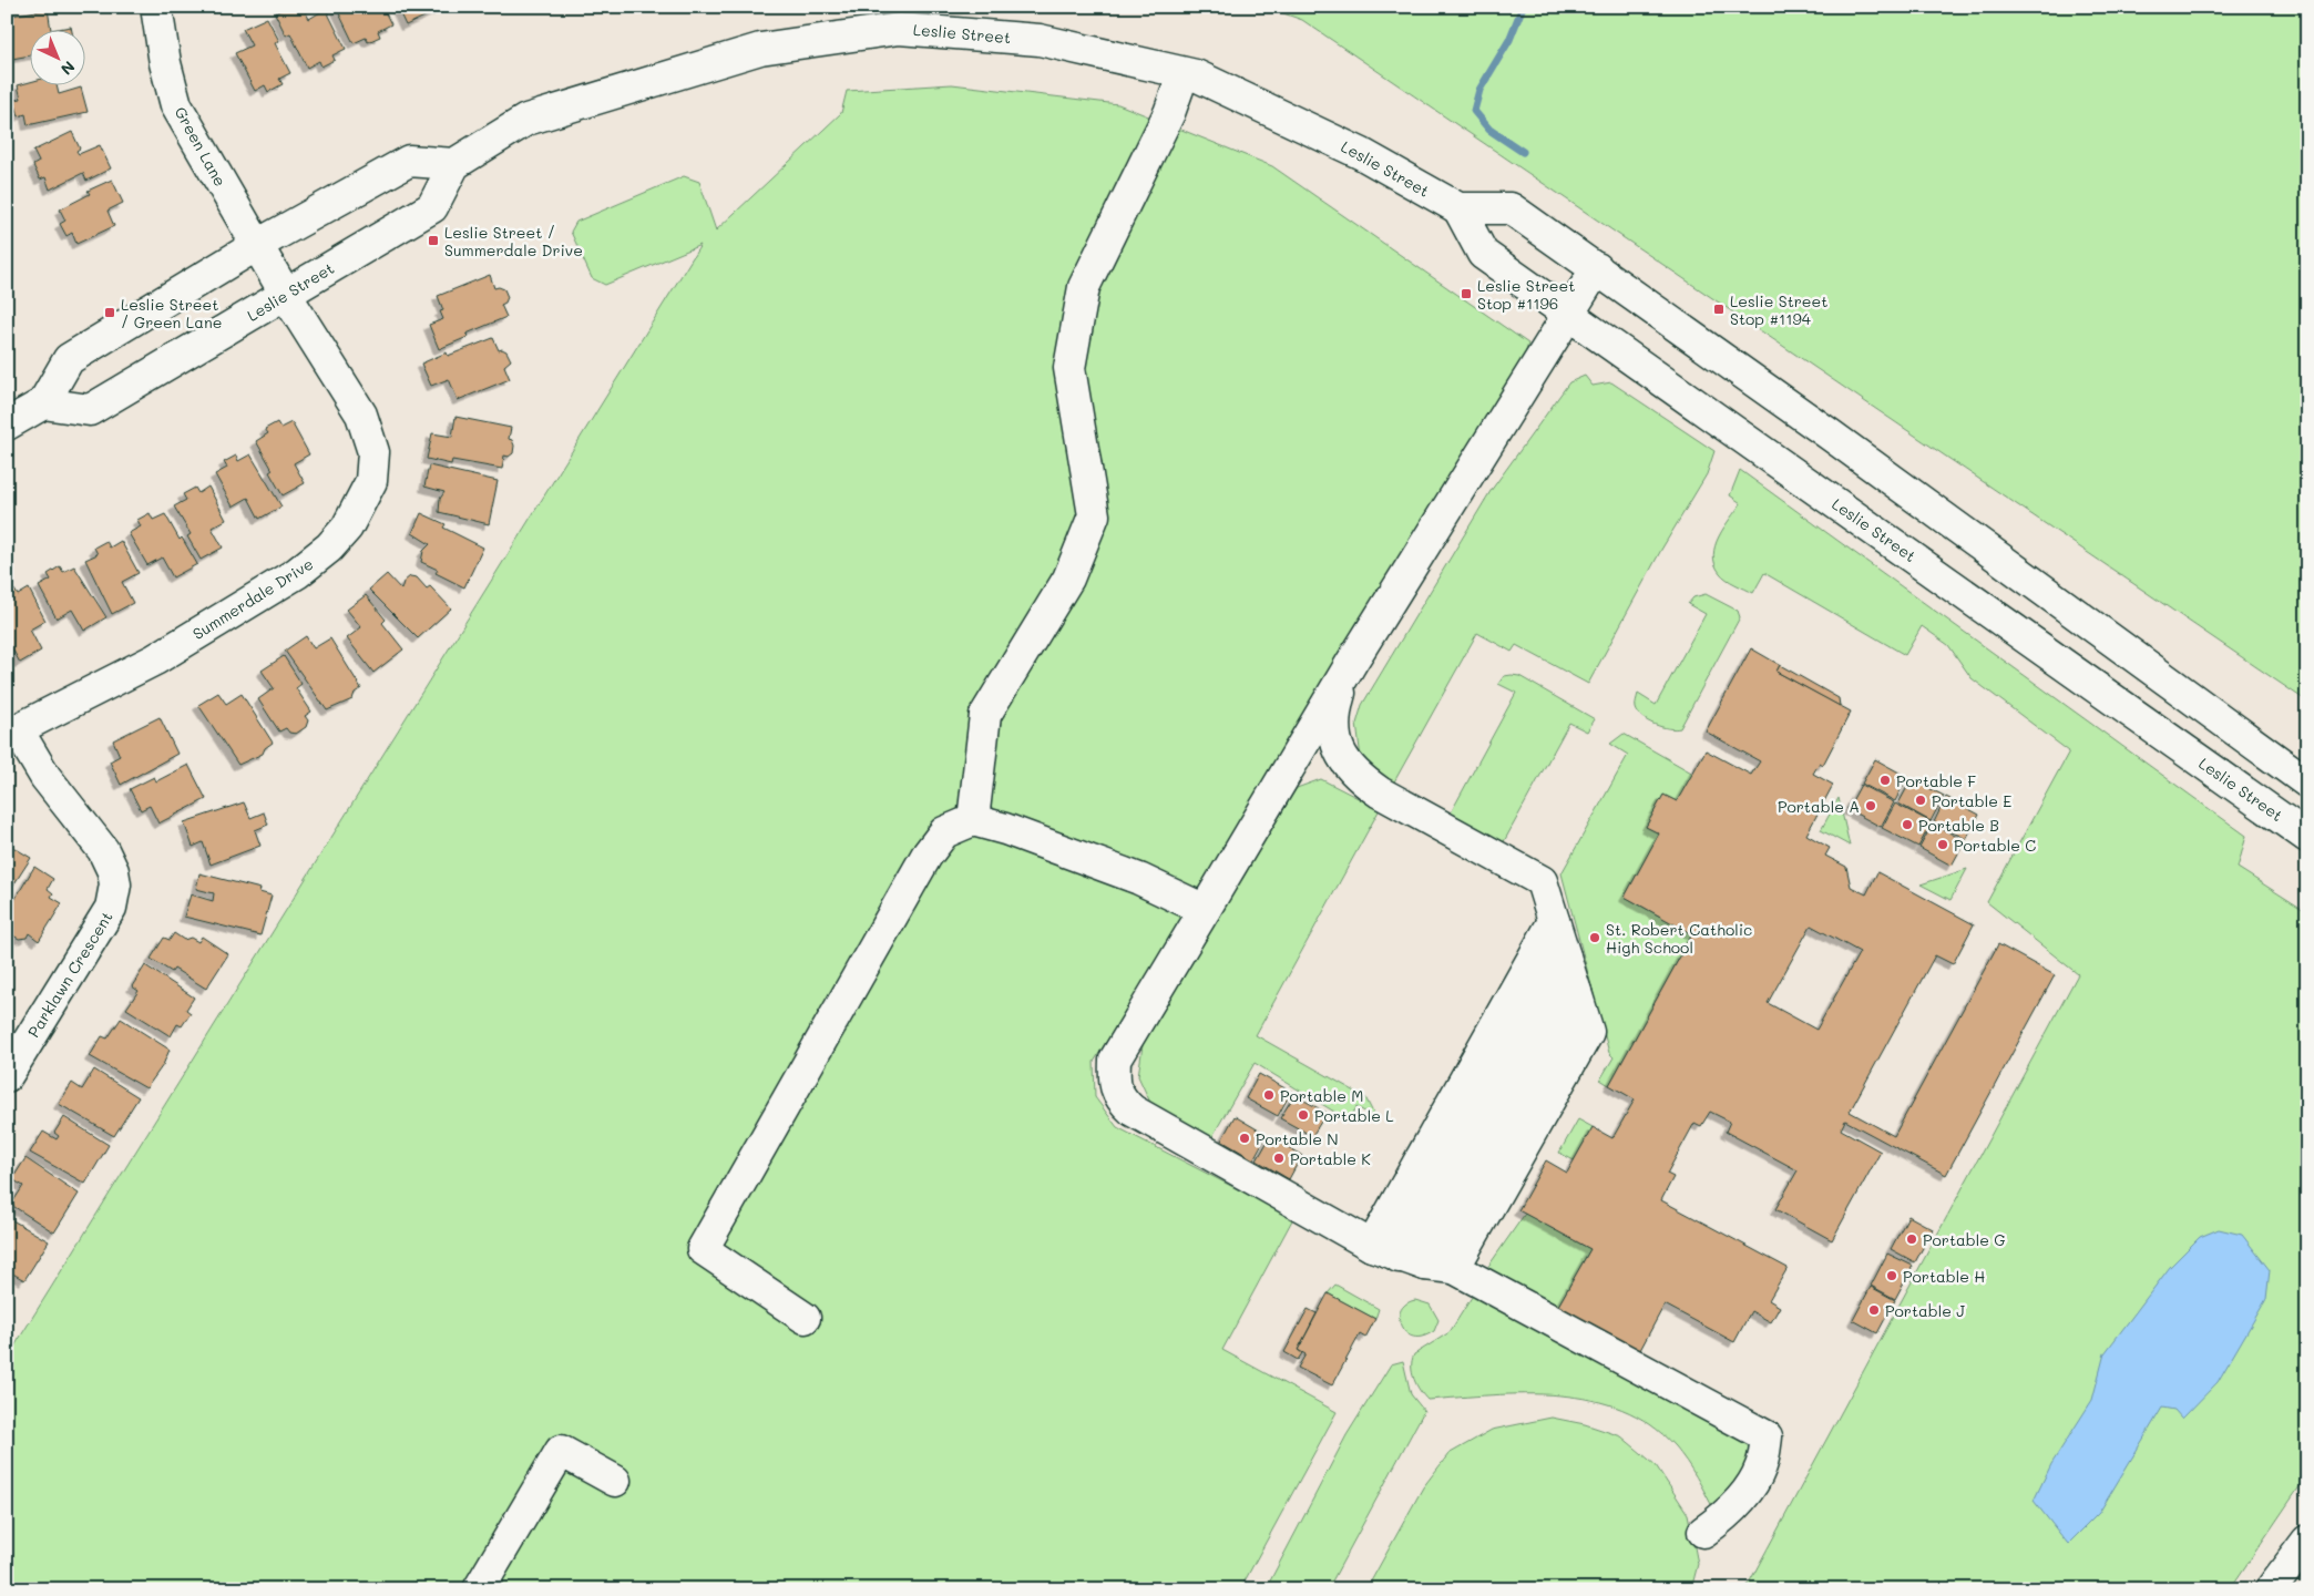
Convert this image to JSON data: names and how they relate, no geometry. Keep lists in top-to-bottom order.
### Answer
{
  "streets": {
    "main road": [
      "Leslie Street",
      "Green Lane",
      "Summerdale Drive",
      "Parklawn Crescent"
    ]
  },
  "crossings": [
    ["Leslie Street", "Green Lane"],
    ["Leslie Street", "Summerdale Drive"],
    ["Green Lane", "Summerdale Drive"],
    ["Summerdale Drive", "Parklawn Crescent"]
  ],
  "places": {
    "transit": [
      "Leslie Street / Summerdale Drive",
      "Leslie Street Stop #1196",
      "Leslie Street Stop #1194",
      "Leslie Street / Green Lane"
    ],
    "other": [
      "Portable F",
      "Portable E",
      "Portable A",
      "Portable B",
      "Portable C",
      "St. Robert Catholic High School",
      "Portable M",
      "Portable L",
      "Portable N",
      "Portable K",
      "Portable G",
      "Portable H",
      "Portable J"
    ]
  },
  "north": "bottom right"
}
